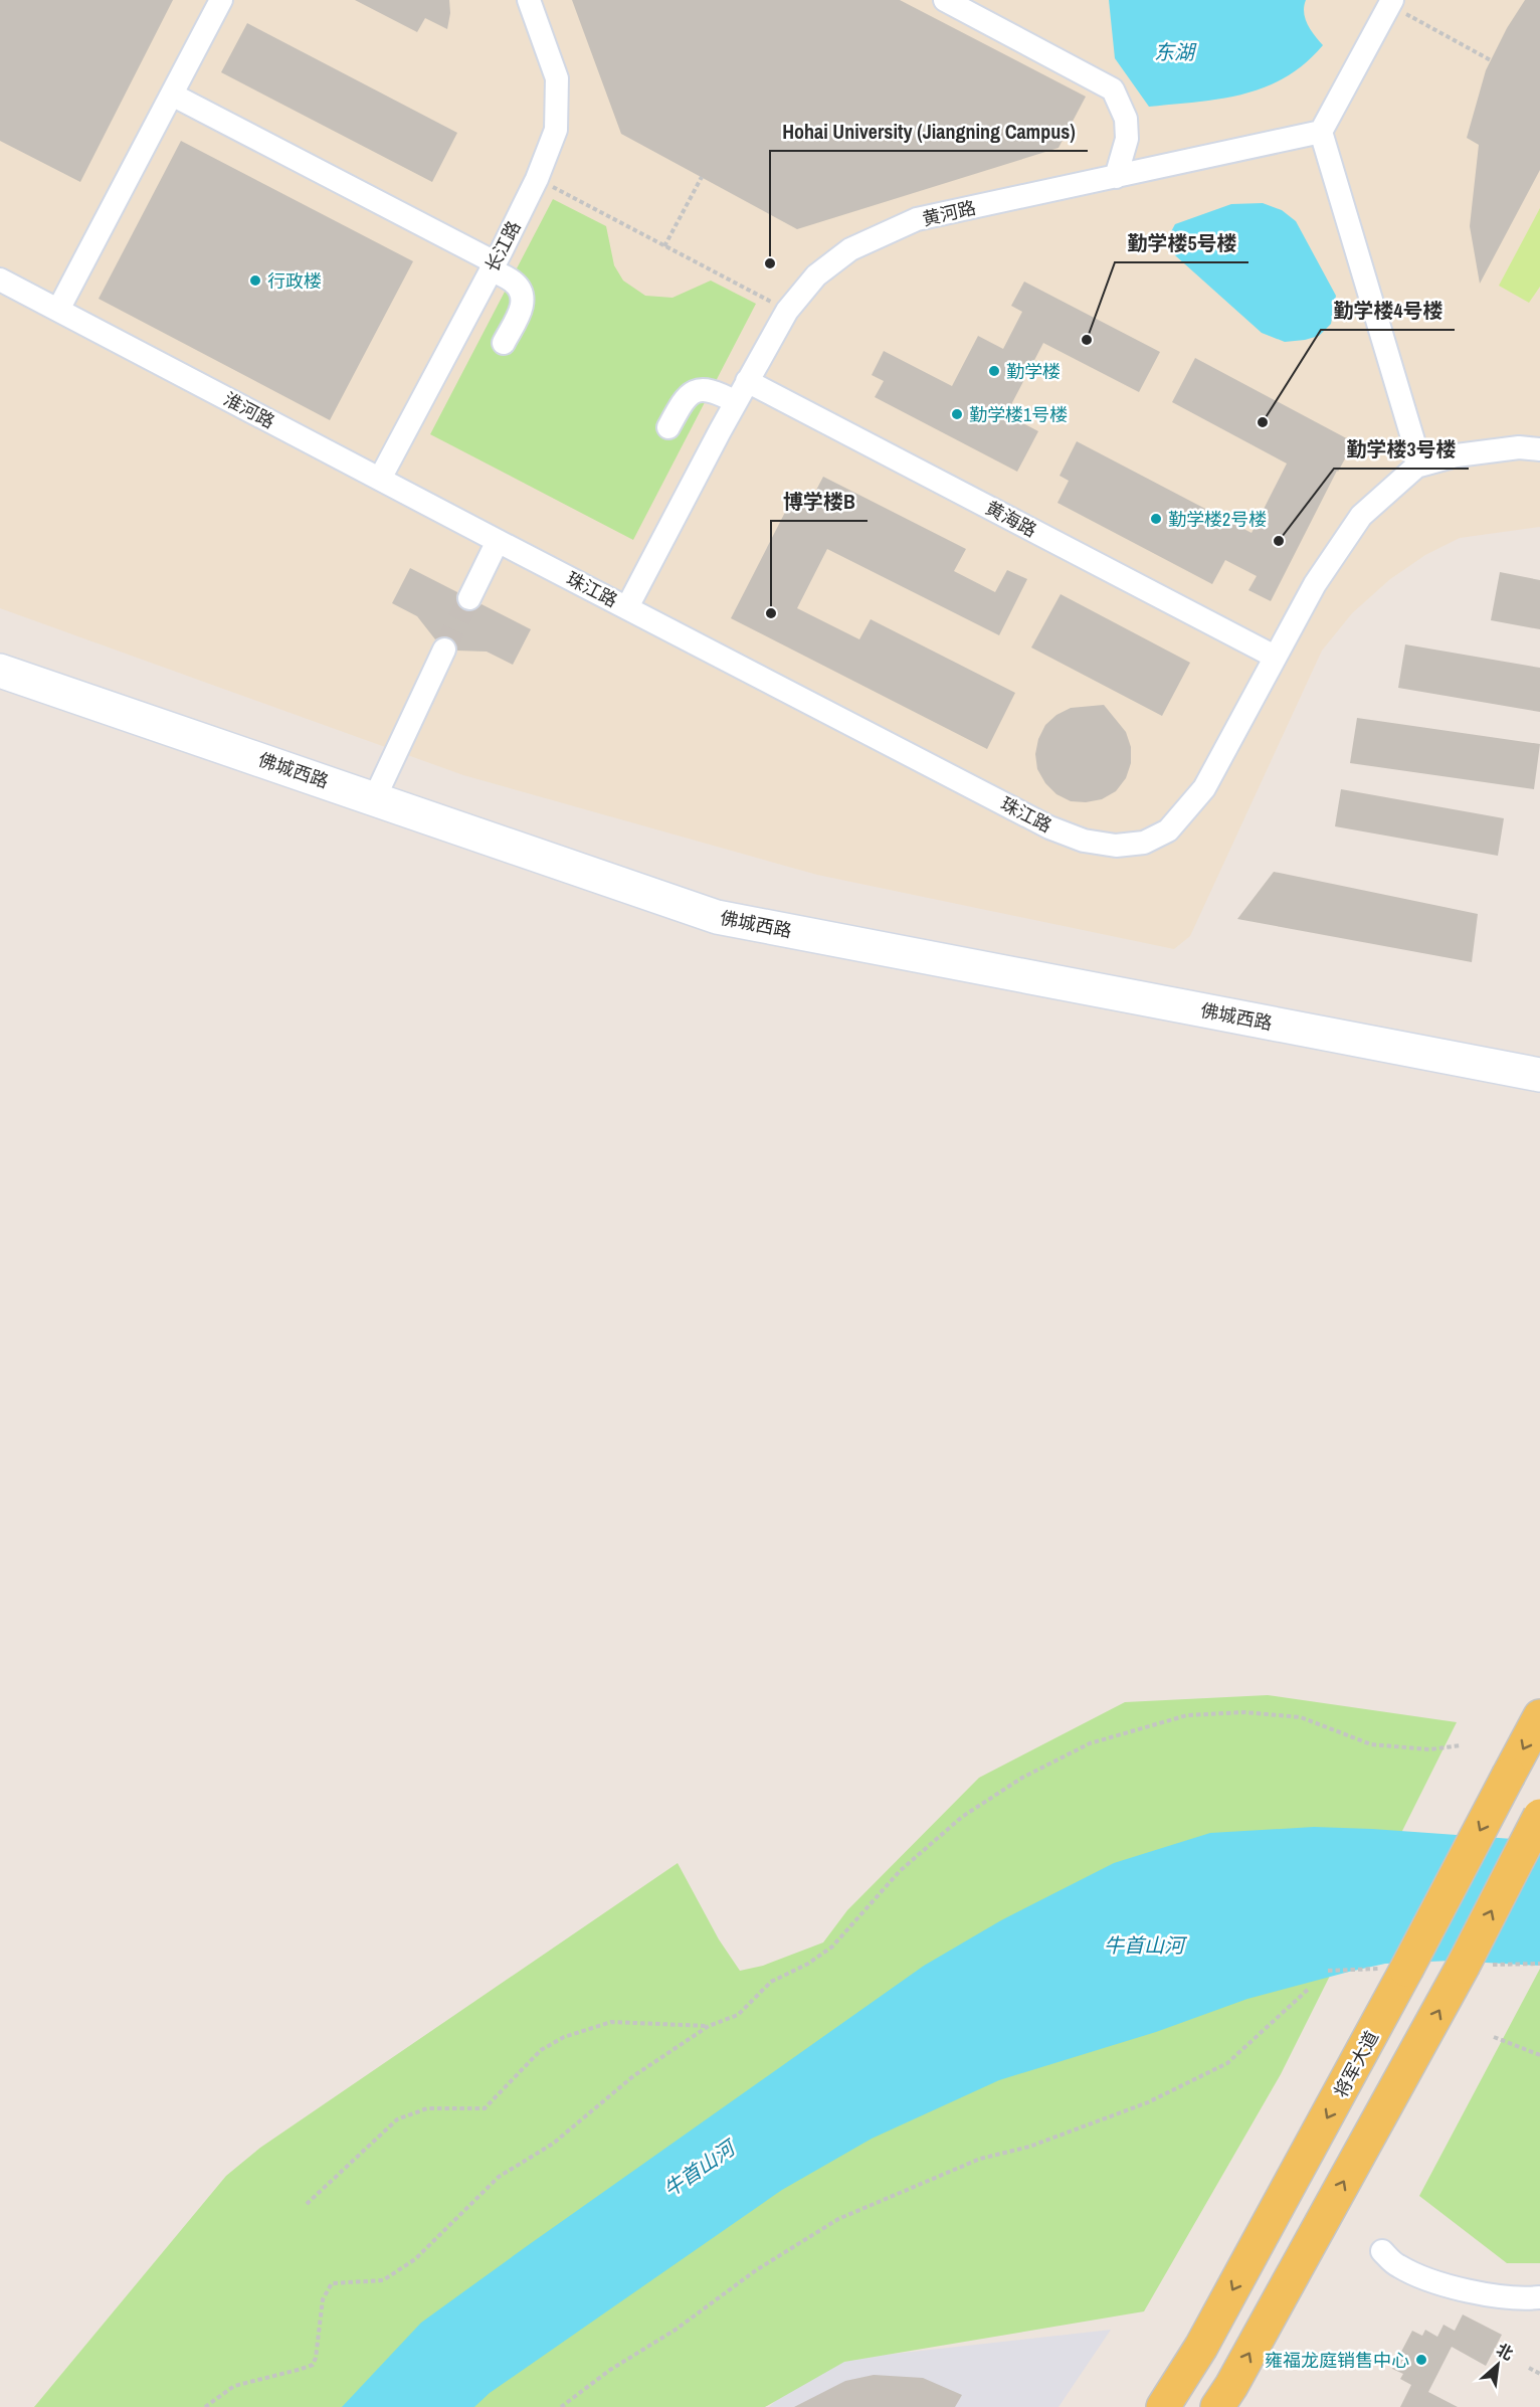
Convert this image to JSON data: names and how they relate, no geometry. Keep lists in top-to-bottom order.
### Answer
{
  "streets": {
    "main road": ["佛城西路", "将军大道"],
    "street": [
      "黄河路",
      "长江路",
      "淮河路",
      "黄海路",
      "珠江路"
    ]
  },
  "crossings": [
    ["黄河路", "黄海路"],
    ["黄河路", "珠江路"],
    ["长江路", "淮河路"],
    ["淮河路", "珠江路"],
    ["黄海路", "珠江路"]
  ],
  "water": ["东湖", "牛首山河"],
  "places": [
    "Hohai University (Jiangning Campus)",
    "行政楼",
    "勤学楼5号楼",
    "勤学楼",
    "勤学楼1号楼",
    "勤学楼4号楼",
    "勤学楼2号楼",
    "勤学楼3号楼",
    "博学楼B",
    "雍福龙庭销售中心"
  ],
  "north": "top right"
}
